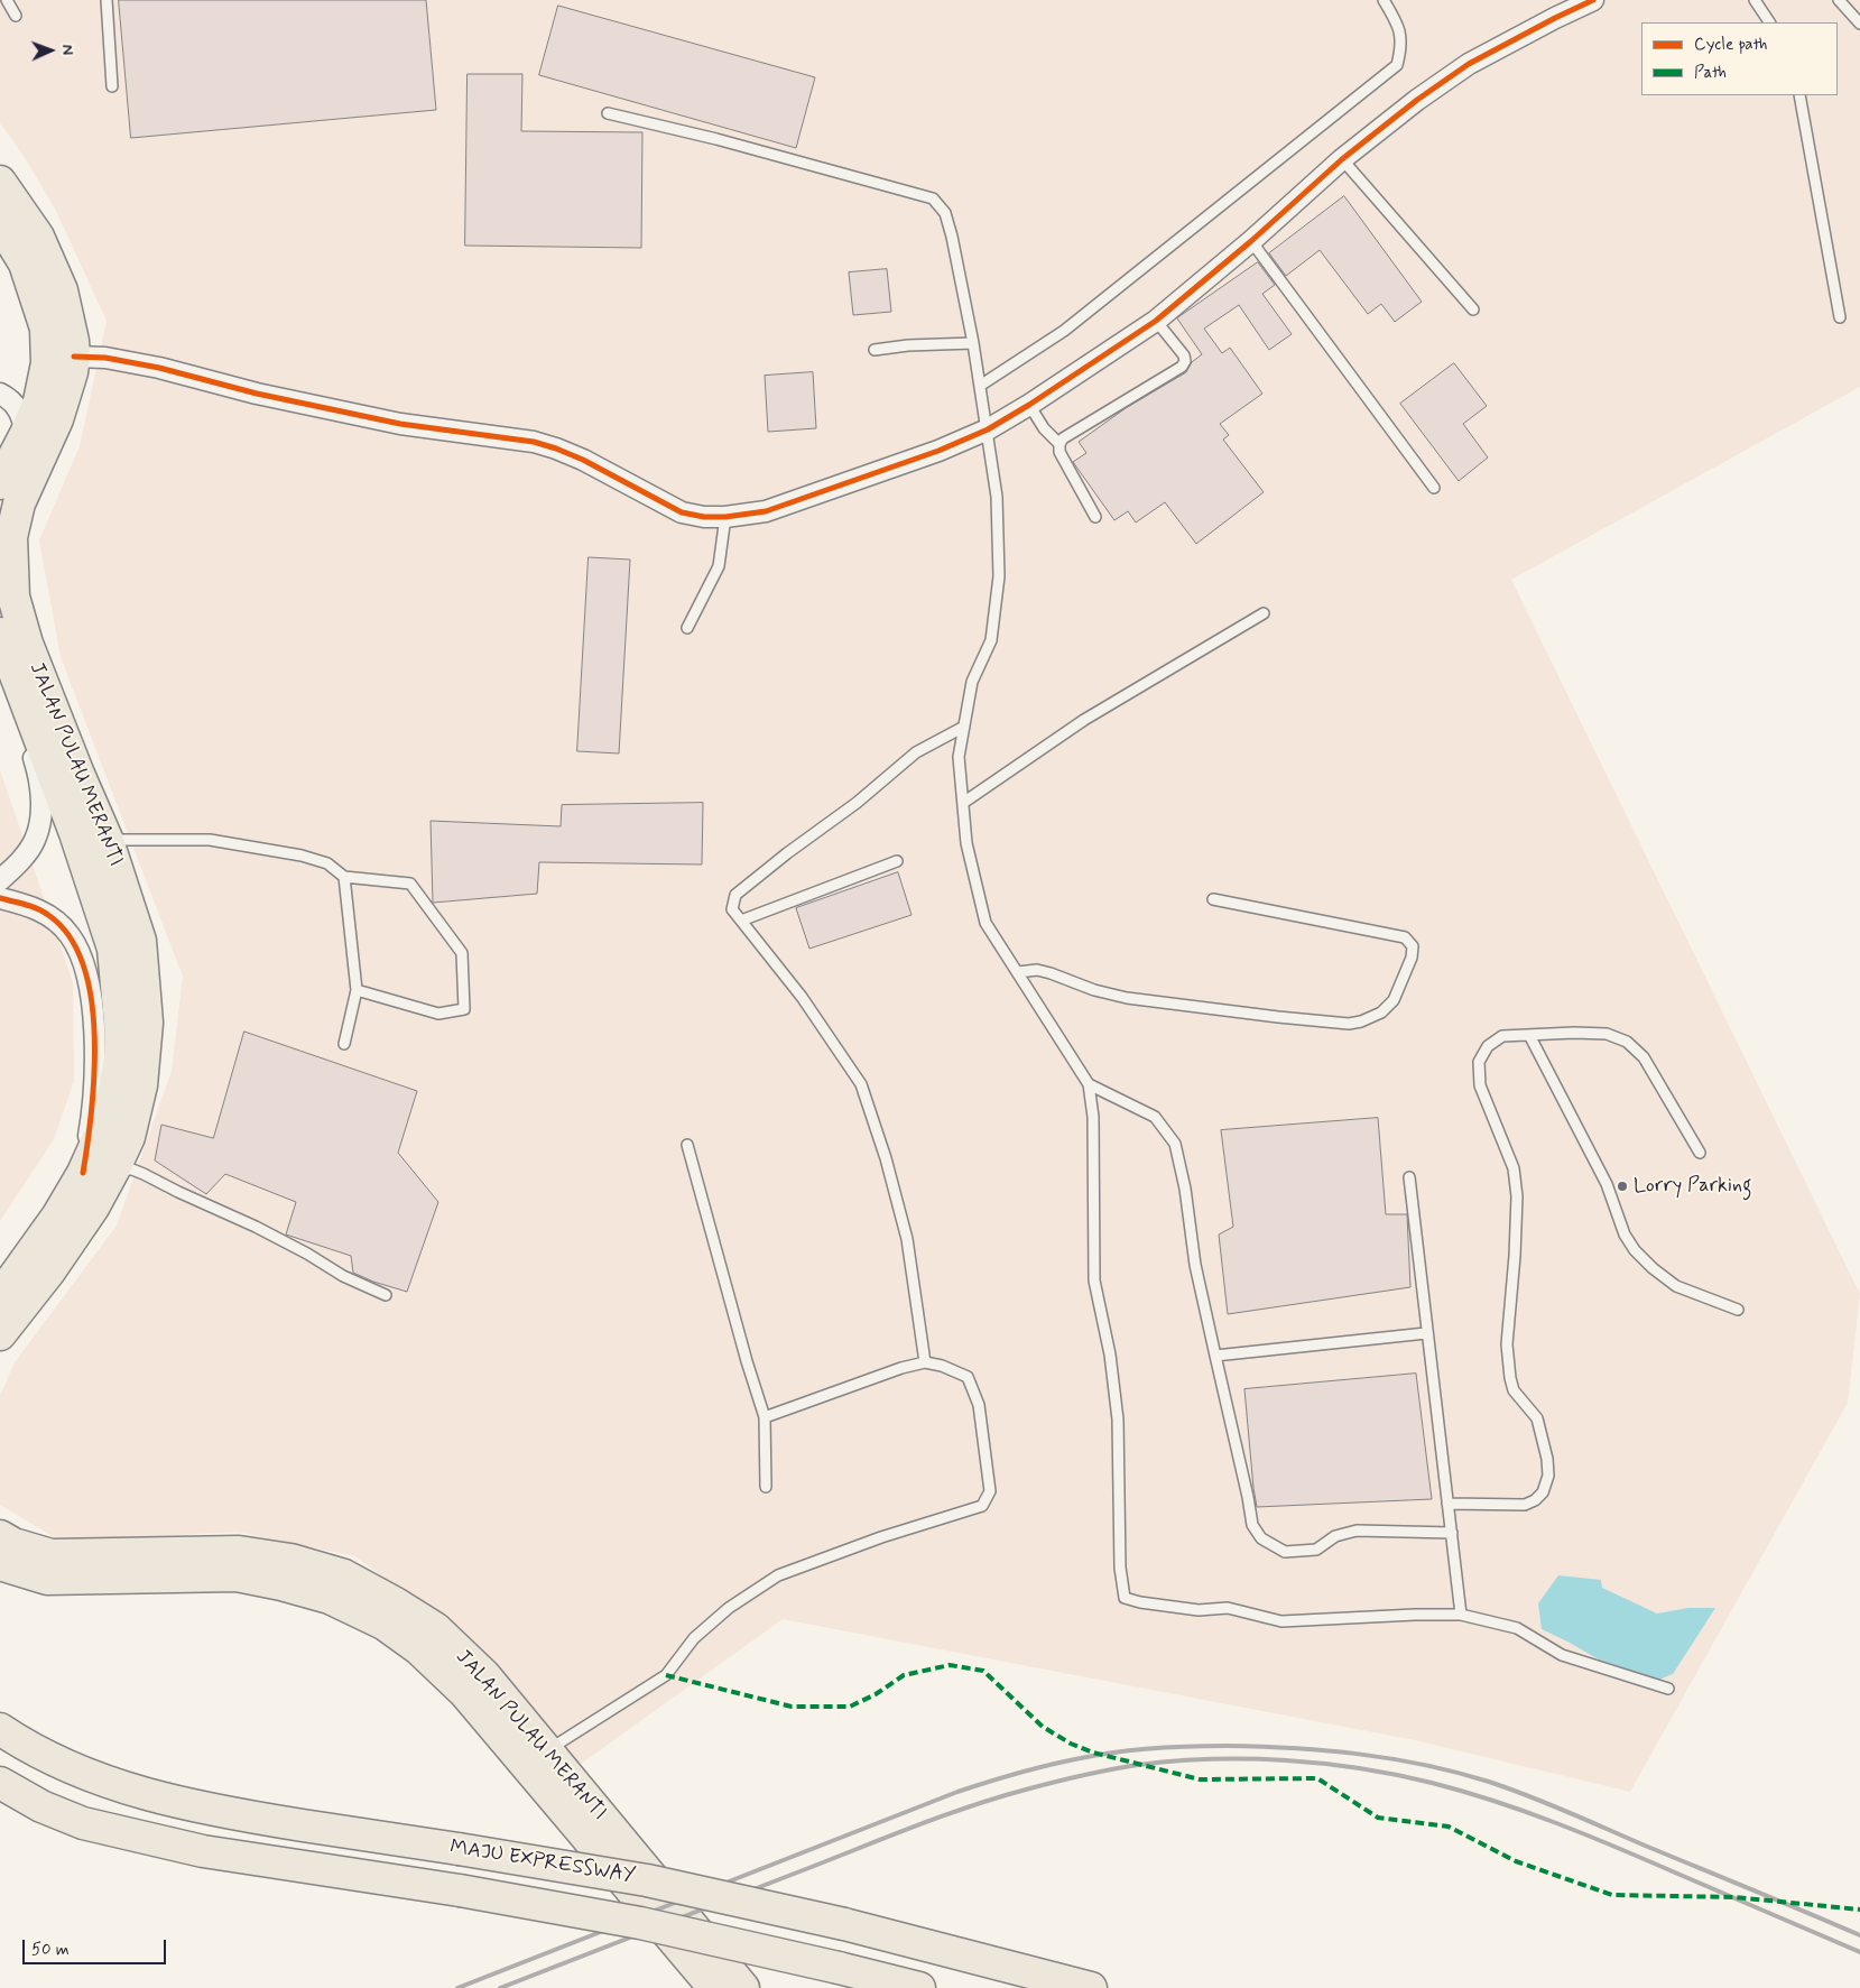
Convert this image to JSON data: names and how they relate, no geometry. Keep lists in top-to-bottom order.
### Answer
{
  "streets": {
    "main road": ["JALAN PULAU MERANTI", "MAJU EXPRESSWAY"]
  },
  "places": ["Lorry Parking"],
  "legend": ["Cycle path", "Path"],
  "scale_bar": "50 m",
  "north": "right"
}
